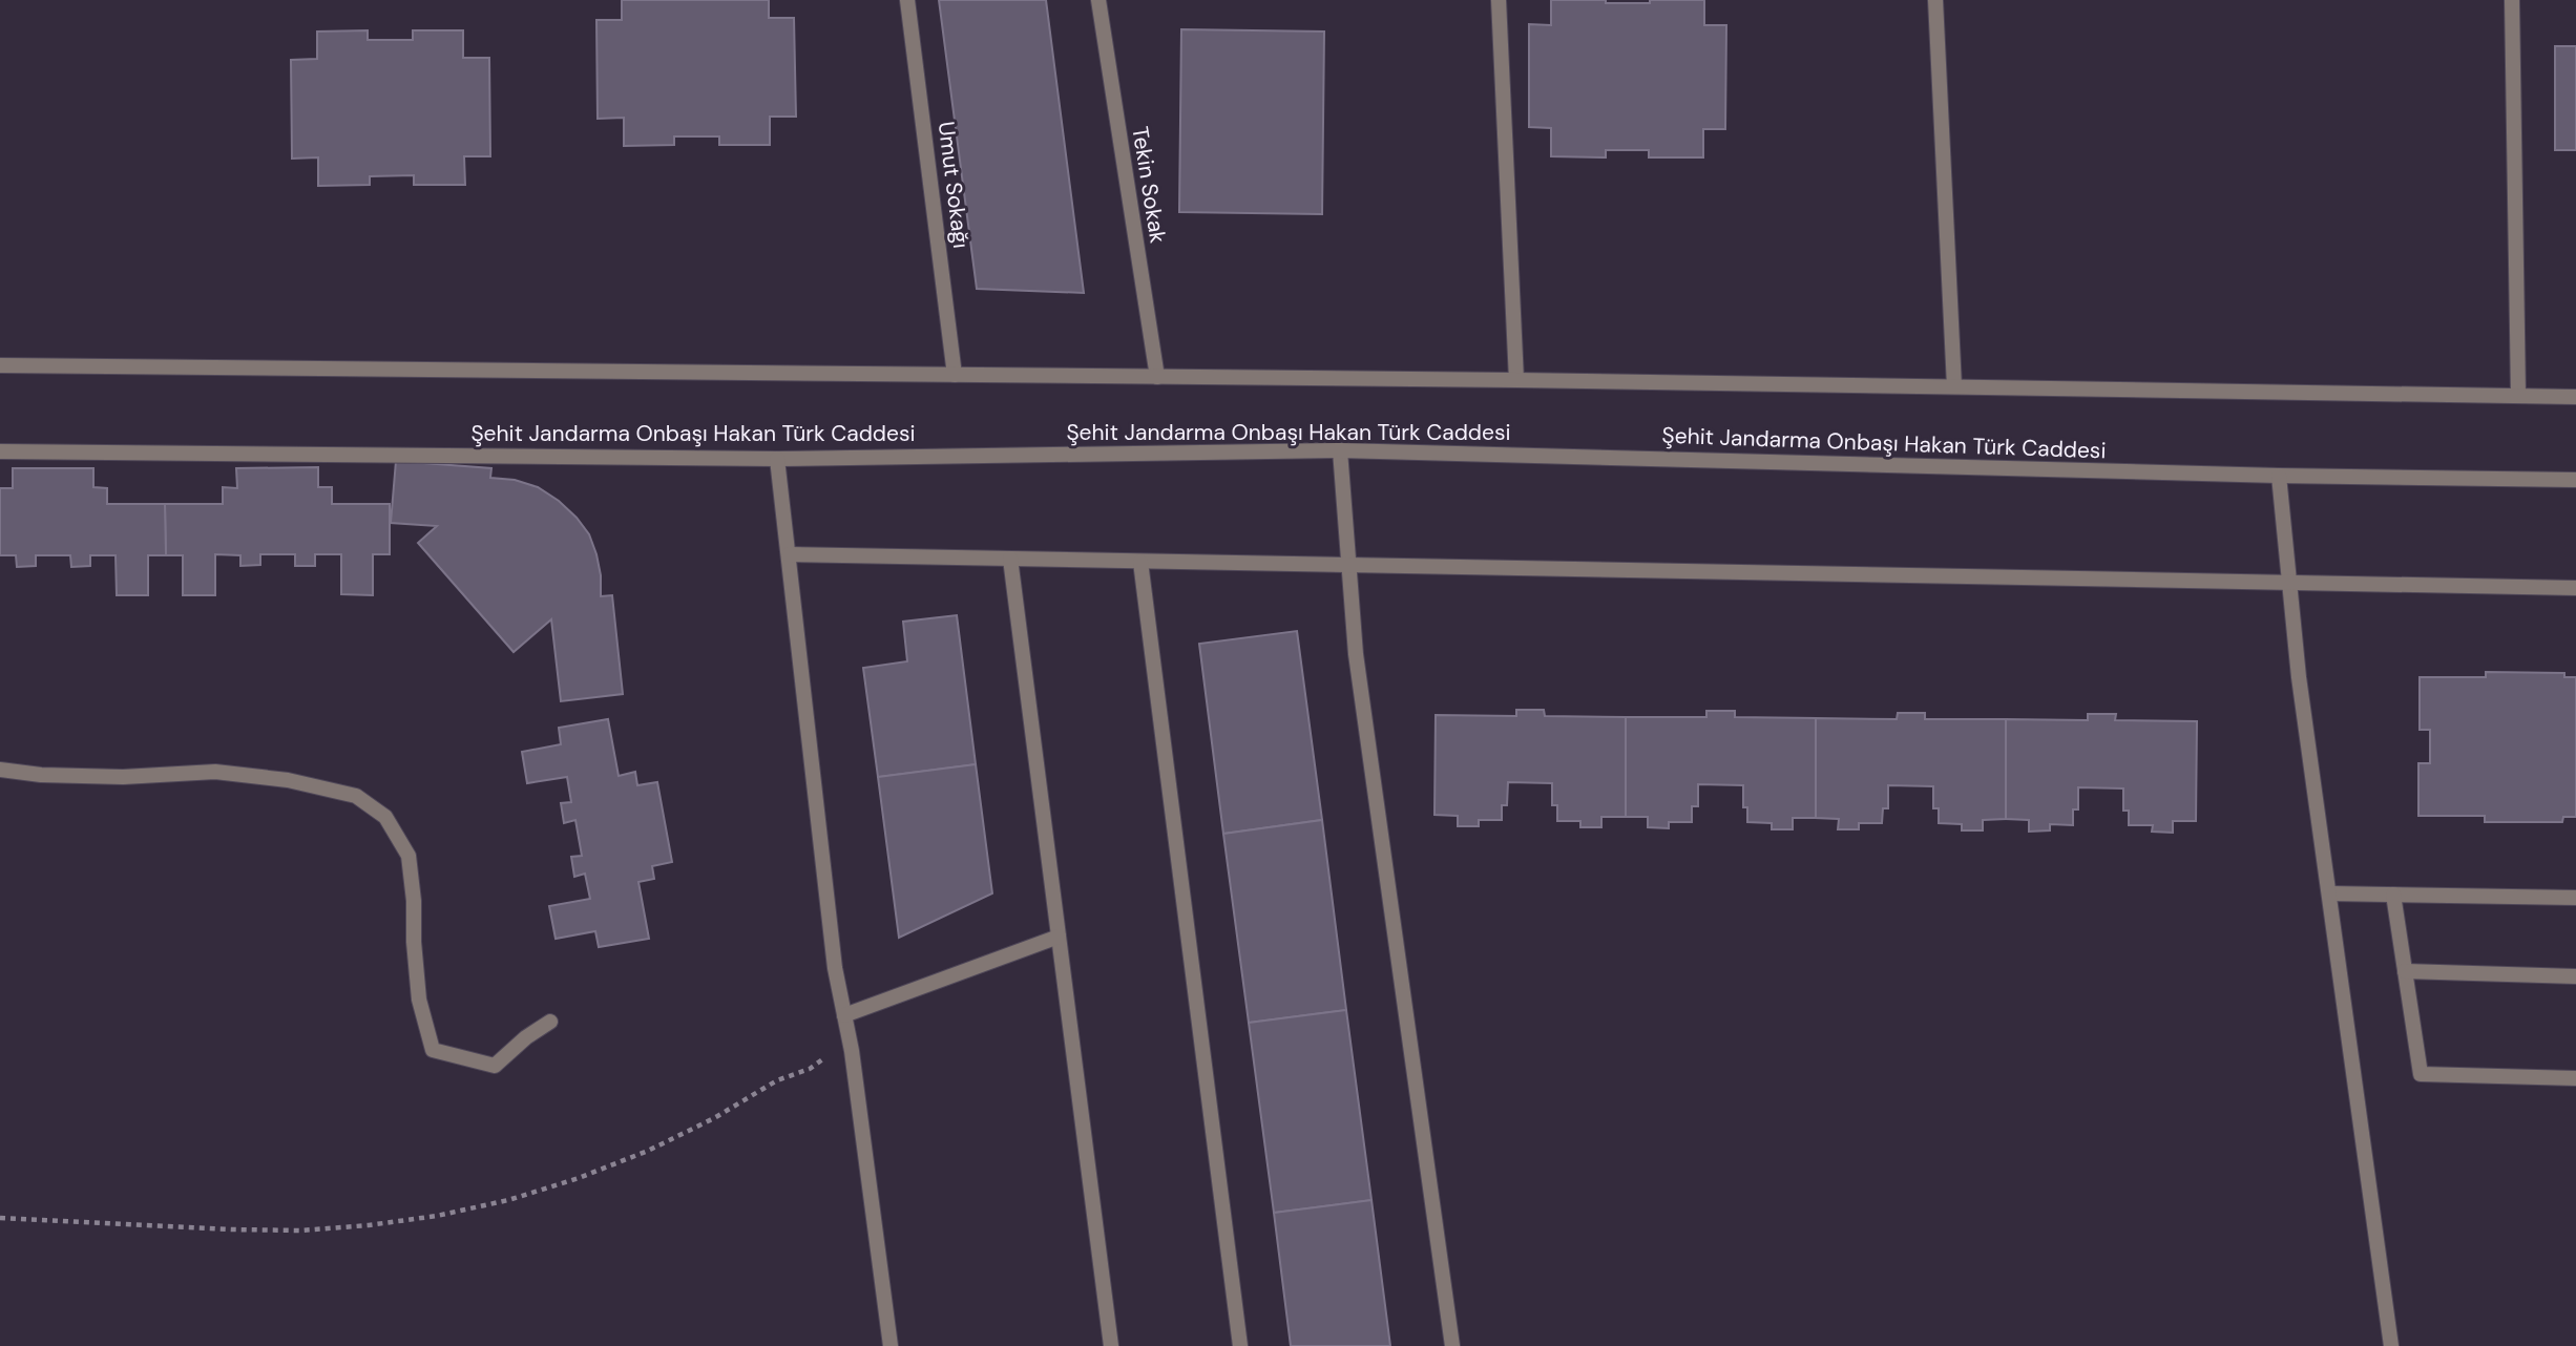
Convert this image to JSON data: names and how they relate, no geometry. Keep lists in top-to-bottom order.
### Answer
{
  "streets": {
    "street": ["Umut Sokağı", "Tekin Sokak", "Şehit Jandarma Onbaşı Hakan Türk Caddesi"]
  }
}
